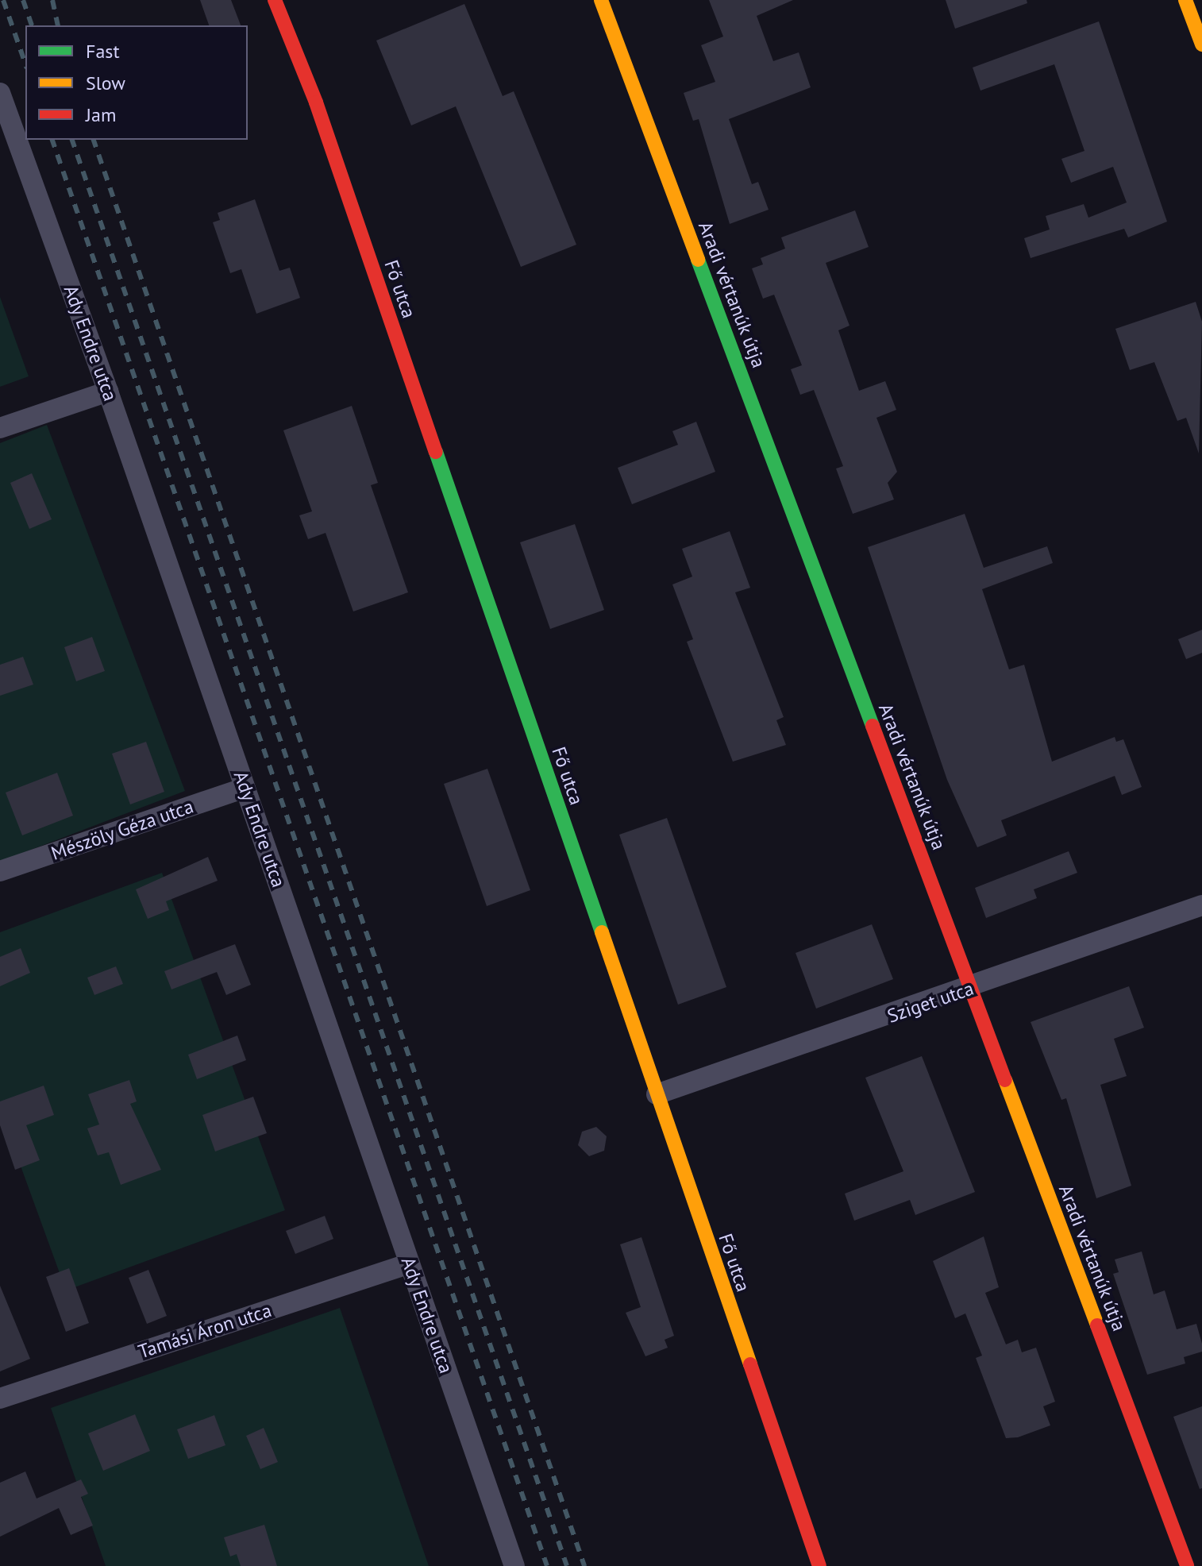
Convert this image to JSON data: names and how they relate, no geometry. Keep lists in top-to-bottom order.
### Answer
{
  "streets": {
    "street": [
      "Fő utca",
      "Aradi vértanúk útja",
      "Ady Endre utca",
      "Mészöly Géza utca",
      "Sziget utca",
      "Tamási Áron utca"
    ]
  },
  "crossings": [
    ["Fő utca", "Sziget utca"],
    ["Aradi vértanúk útja", "Sziget utca"],
    ["Ady Endre utca", "Mészöly Géza utca"],
    ["Ady Endre utca", "Tamási Áron utca"]
  ],
  "legend": ["Fast", "Slow", "Jam"]
}
